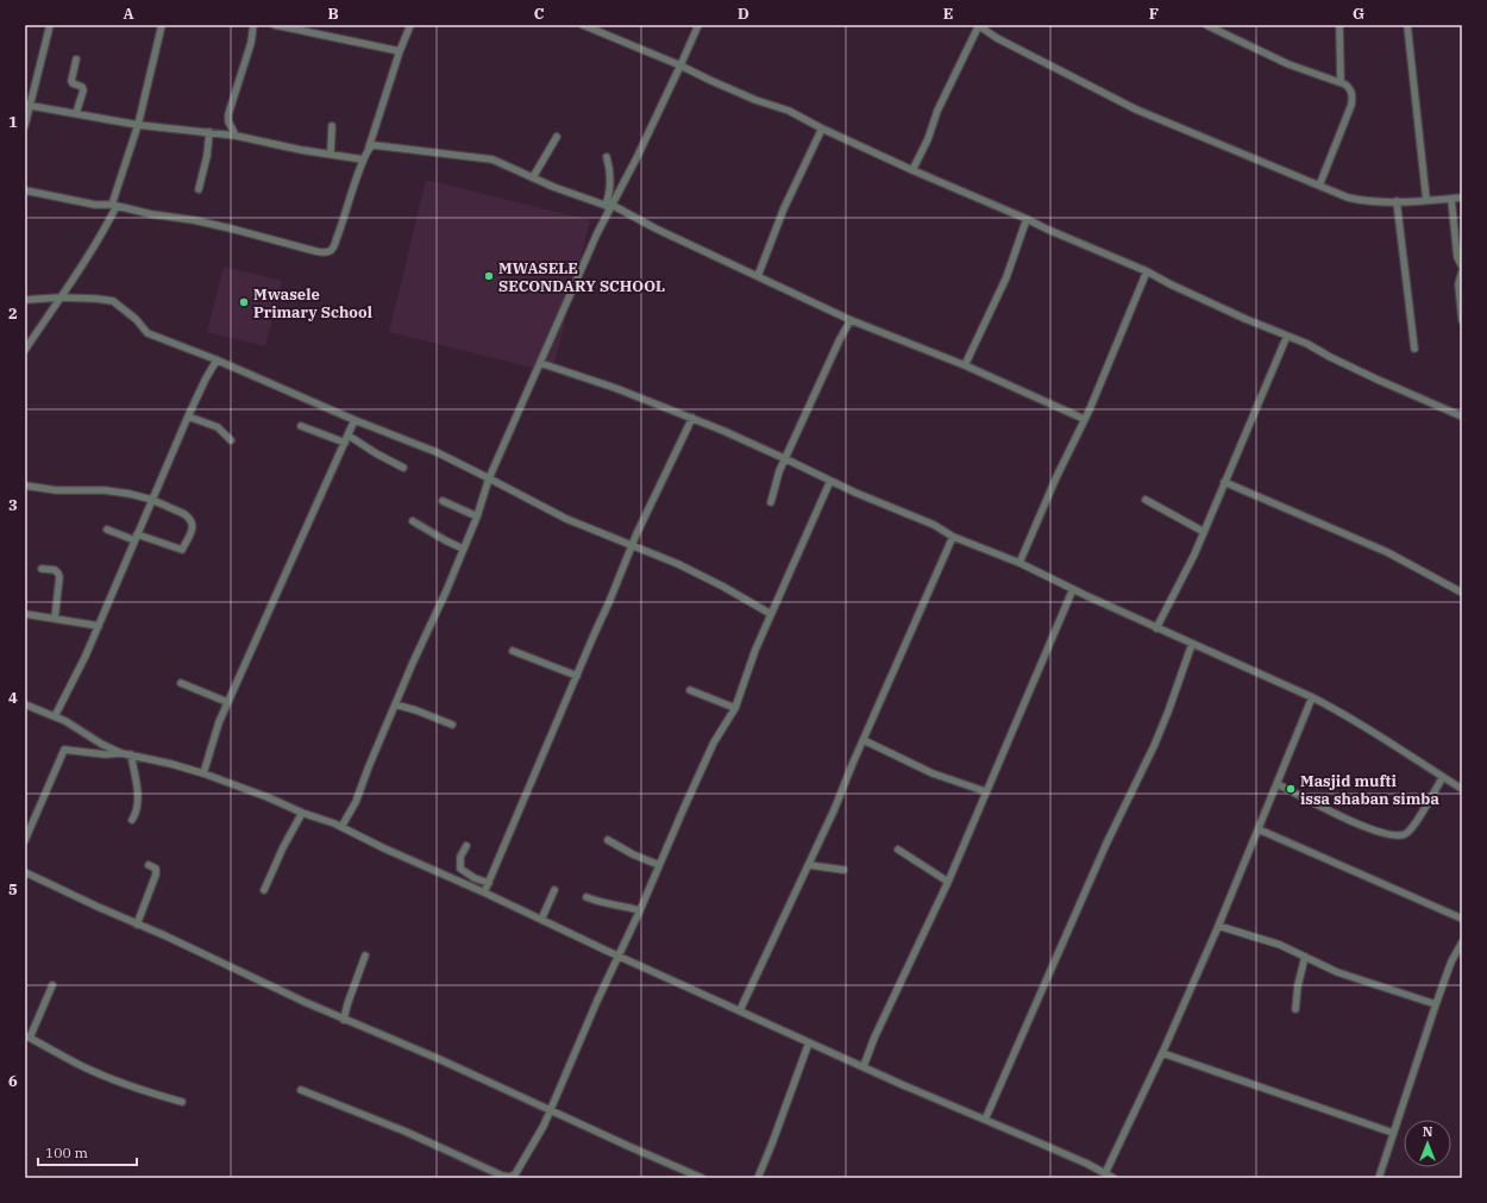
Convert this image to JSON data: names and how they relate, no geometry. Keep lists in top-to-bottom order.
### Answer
{
  "places": ["MWASELE SECONDARY SCHOOL", "Mwasele Primary School", "Masjid mufti issa shaban simba"],
  "scale_bar": "100 m",
  "north": "top",
  "grid": {
    "columns": [
      "A",
      "B",
      "C",
      "D",
      "E",
      "F",
      "G"
    ],
    "rows": [
      "1",
      "2",
      "3",
      "4",
      "5",
      "6"
    ]
  }
}
